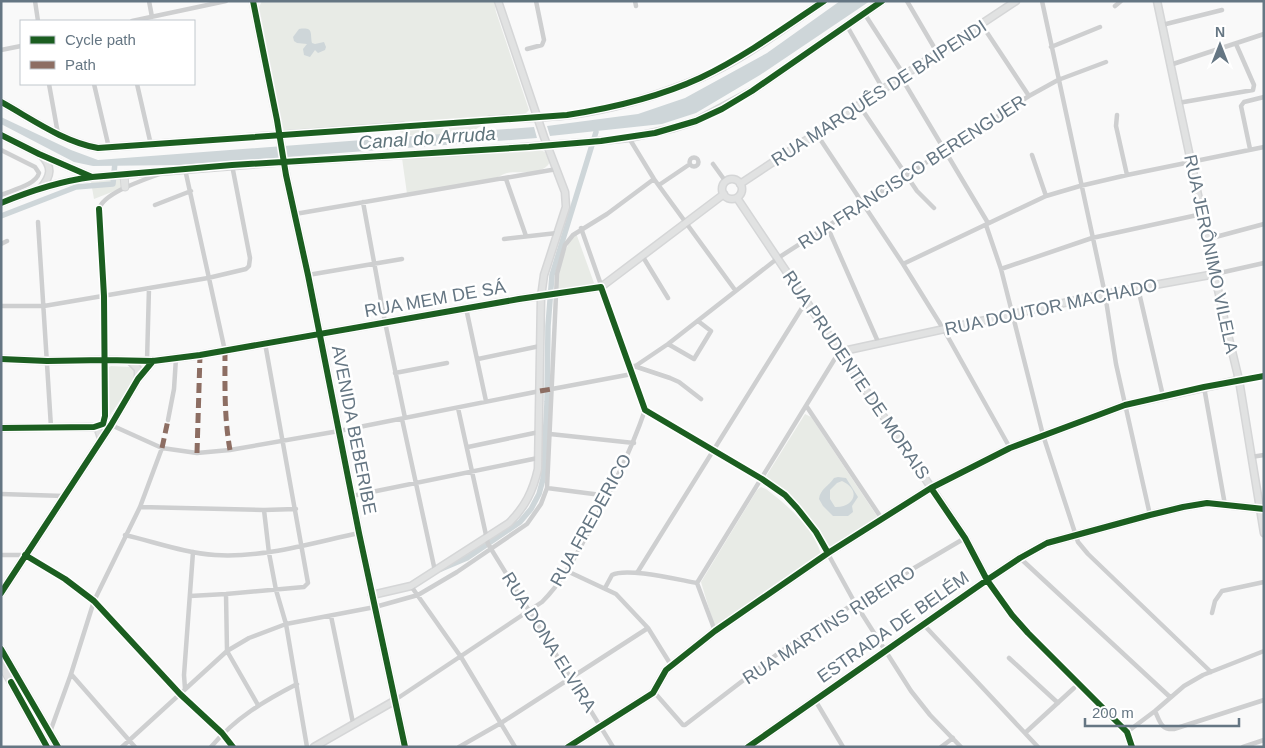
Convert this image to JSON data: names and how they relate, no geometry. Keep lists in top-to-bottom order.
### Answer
{
  "streets": {
    "main road": ["AVENIDA BEBERIBE"],
    "street": [
      "RUA MARQUÊS DE BAIPENDI",
      "RUA FRANCISCO BERENGUER",
      "RUA JERÔNIMO VILELA",
      "RUA MEM DE SÁ",
      "RUA DOUTOR MACHADO",
      "RUA PRUDENTE DE MORAIS",
      "RUA FREDERICO",
      "RUA MARTINS RIBEIRO",
      "ESTRADA DE BELÉM",
      "RUA DONA ELVIRA"
    ]
  },
  "crossings": [
    ["RUA MARQUÊS DE BAIPENDI", "RUA PRUDENTE DE MORAIS"],
    ["RUA FRANCISCO BERENGUER", "RUA PRUDENTE DE MORAIS"],
    ["RUA JERÔNIMO VILELA", "RUA DOUTOR MACHADO"],
    ["RUA JERÔNIMO VILELA", "ESTRADA DE BELÉM"],
    ["RUA MEM DE SÁ", "AVENIDA BEBERIBE"],
    ["RUA DOUTOR MACHADO", "RUA PRUDENTE DE MORAIS"],
    ["RUA PRUDENTE DE MORAIS", "RUA MARTINS RIBEIRO"],
    ["RUA PRUDENTE DE MORAIS", "ESTRADA DE BELÉM"],
    ["AVENIDA BEBERIBE", "RUA FREDERICO"],
    ["RUA FREDERICO", "RUA DONA ELVIRA"]
  ],
  "water": ["Canal do Arruda"],
  "legend": ["Cycle path", "Path"],
  "scale_bar": "200 m",
  "north": "top"
}
